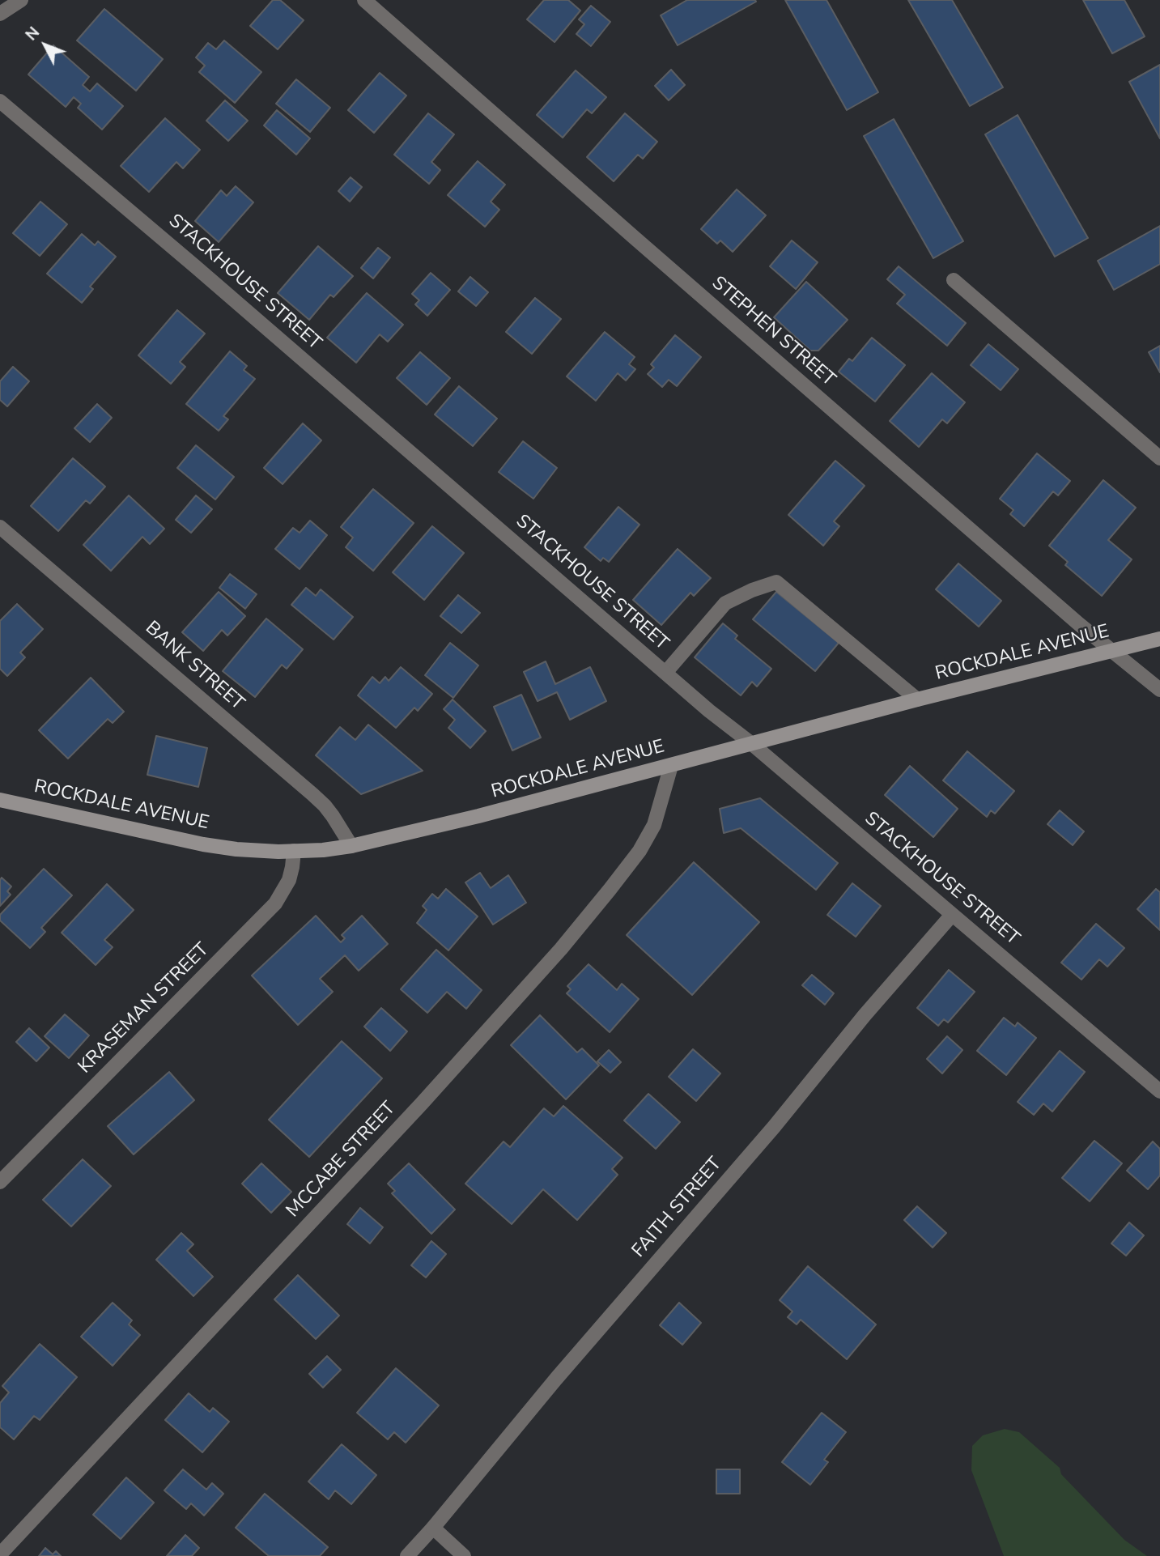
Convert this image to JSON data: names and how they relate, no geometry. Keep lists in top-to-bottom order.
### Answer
{
  "streets": {
    "main road": ["ROCKDALE AVENUE"],
    "street": [
      "STACKHOUSE STREET",
      "STEPHEN STREET",
      "BANK STREET",
      "KRASEMAN STREET",
      "MCCABE STREET",
      "FAITH STREET"
    ]
  },
  "crossings": [
    ["STACKHOUSE STREET", "ROCKDALE AVENUE"],
    ["STACKHOUSE STREET", "FAITH STREET"],
    ["STEPHEN STREET", "ROCKDALE AVENUE"],
    ["ROCKDALE AVENUE", "BANK STREET"],
    ["ROCKDALE AVENUE", "KRASEMAN STREET"],
    ["ROCKDALE AVENUE", "MCCABE STREET"]
  ],
  "north": "top left"
}
